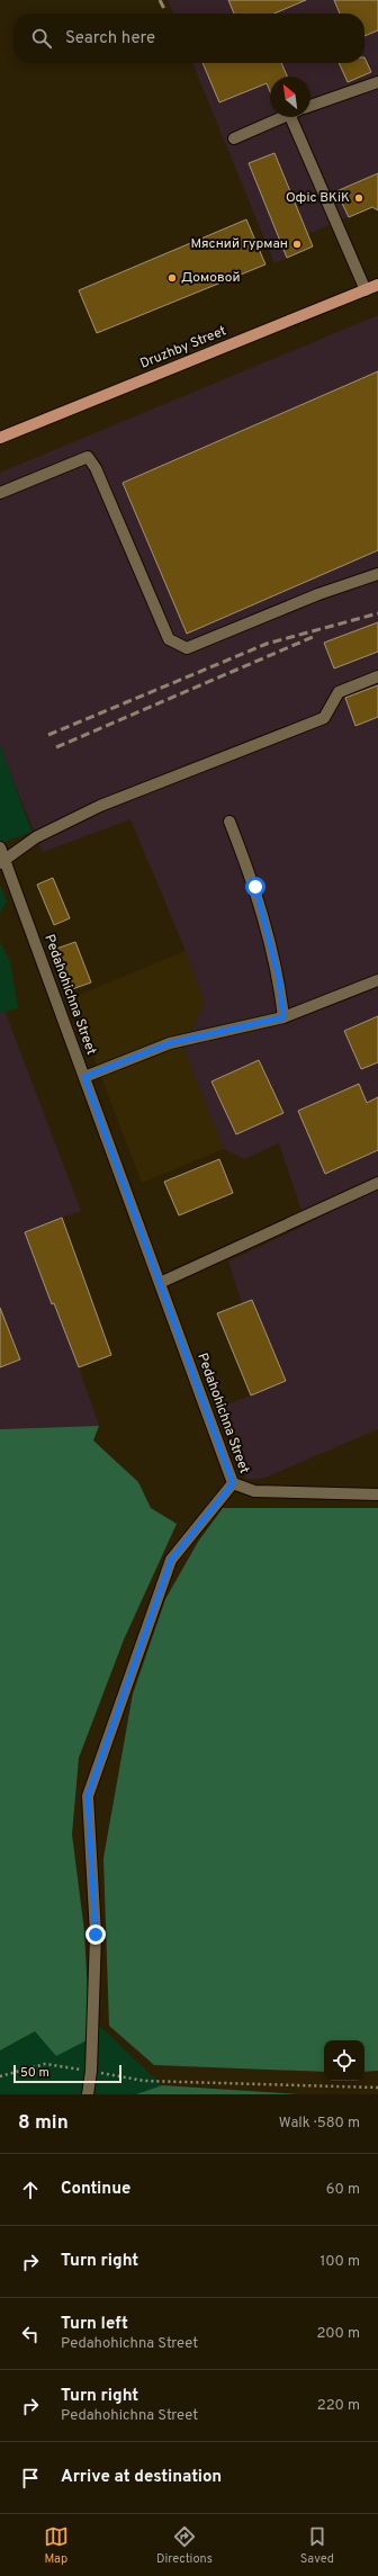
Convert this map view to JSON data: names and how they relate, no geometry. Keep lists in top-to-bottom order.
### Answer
{
  "streets": {
    "main road": ["Druzhby Street"],
    "street": ["Pedahohichna Street"]
  },
  "places": ["Офіс ВКіК", "Мясний гурман", "Домовой"],
  "scale_bar": "50 m",
  "north": "top left",
  "page": {
    "search": "Search here",
    "scale": "50 m",
    "heading": ["8 min", "Walk · 580 m"],
    "list": [
      ["Continue", "60 m"],
      ["Turn right", "100 m"],
      ["Turn left", "Pedahohichna Street", "200 m"],
      ["Turn right", "Pedahohichna Street", "220 m"],
      "Arrive at destination"
    ],
    "nav": ["Map", "Directions", "Saved"]
  }
}
